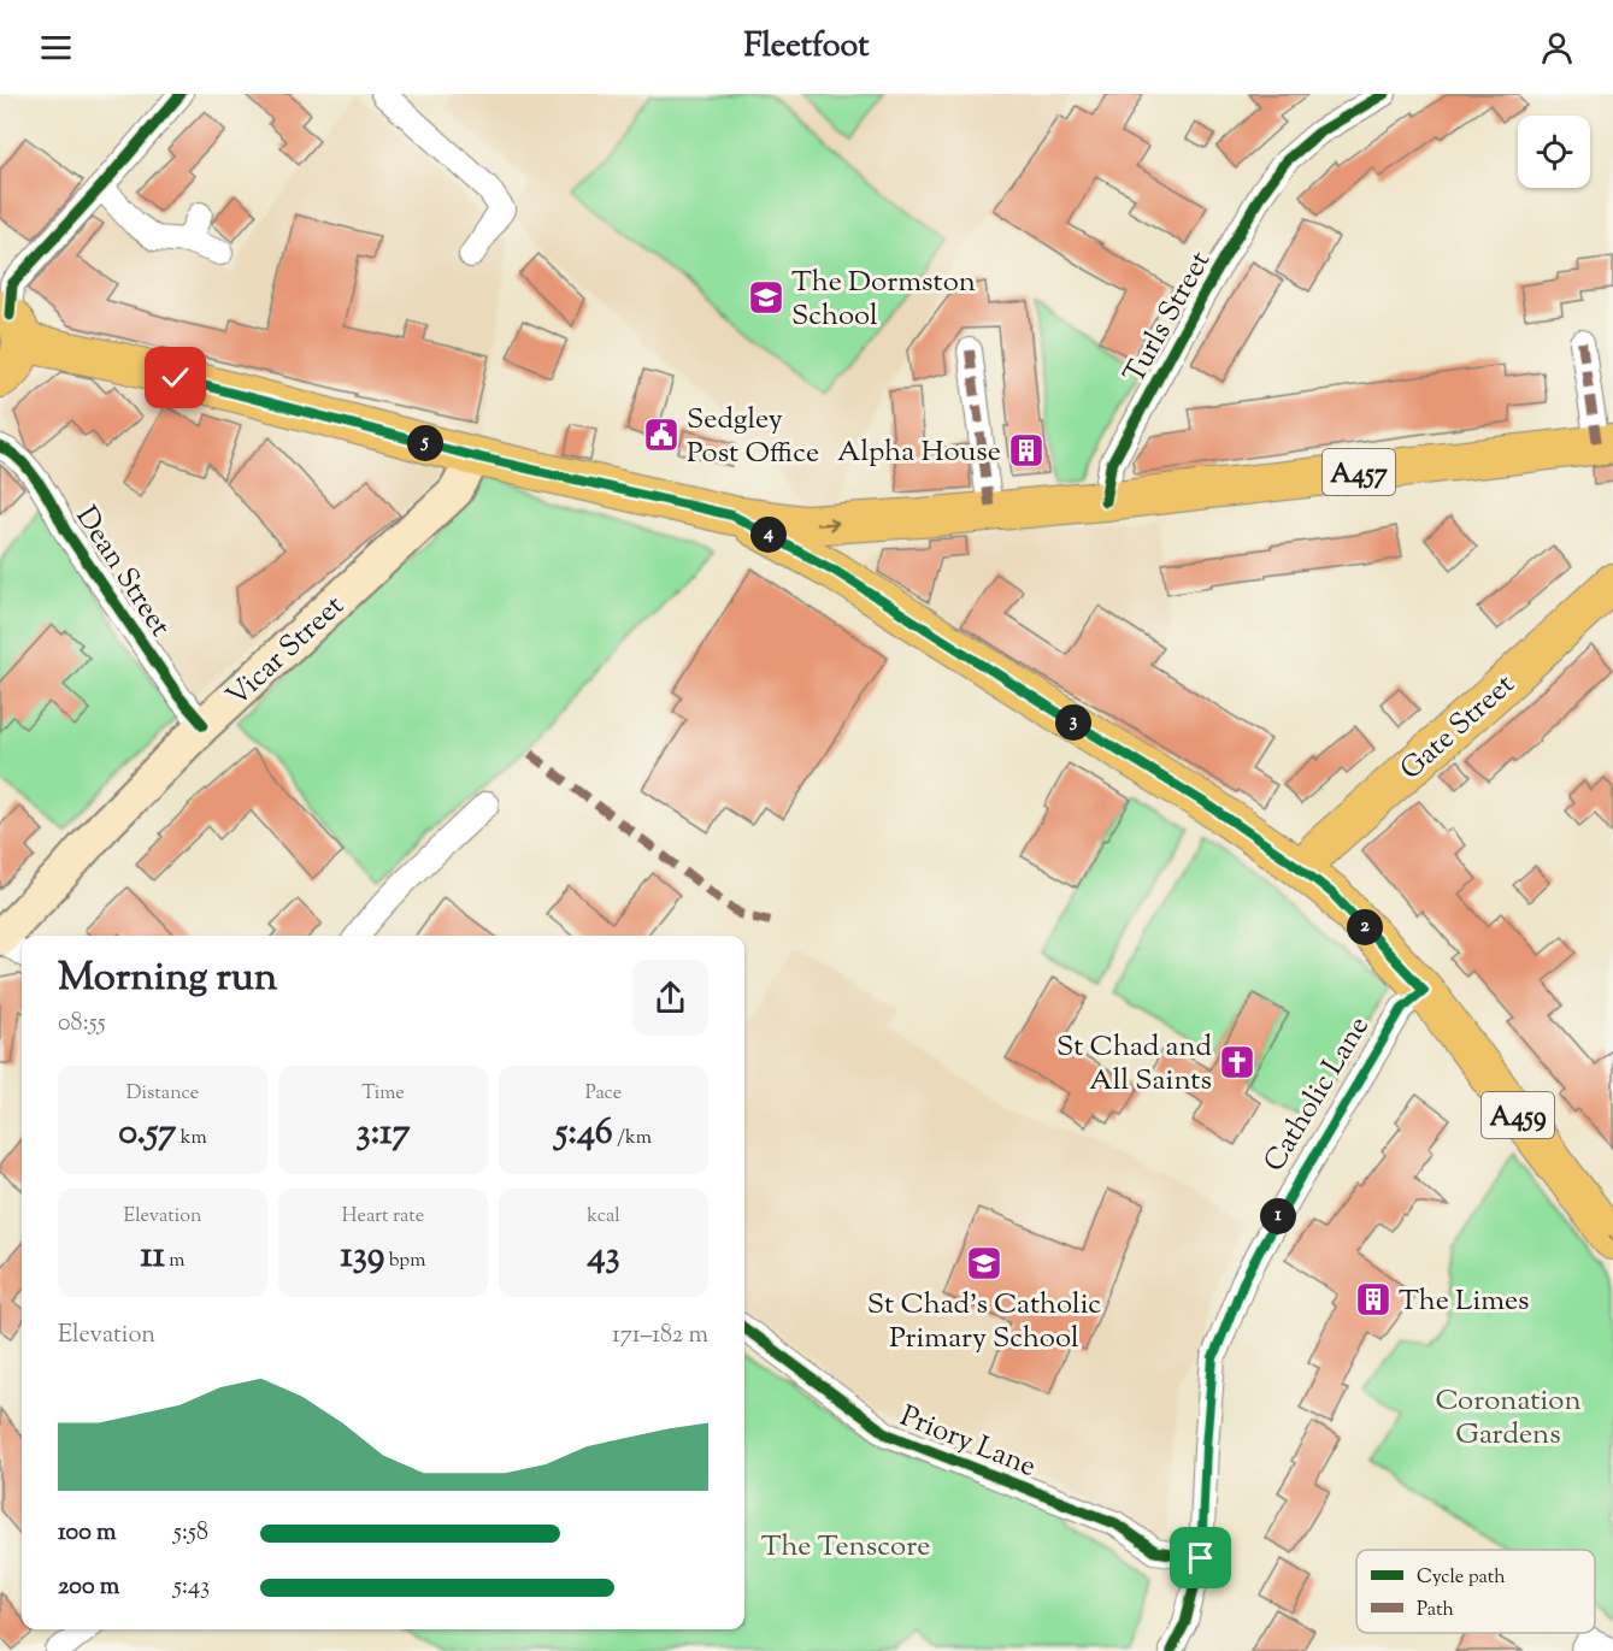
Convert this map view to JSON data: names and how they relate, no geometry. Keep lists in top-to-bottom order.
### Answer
{
  "streets": {
    "main road": [
      "A457",
      "Vicar Street",
      "Gate Street",
      "A459"
    ],
    "street": [
      "Turls Street",
      "Dean Street",
      "Catholic Lane",
      "Priory Lane"
    ]
  },
  "crossings": [
    ["Turls Street", "A457"],
    ["A457", "A459"],
    ["Dean Street", "Vicar Street"],
    ["Vicar Street", "A459"],
    ["Gate Street", "A459"],
    ["Catholic Lane", "A459"],
    ["Catholic Lane", "Priory Lane"]
  ],
  "parks": ["Coronation Gardens", "The Tenscore"],
  "places": {
    "school or university": ["The Dormston School", "St Chad's Catholic Primary School"],
    "public building": ["Sedgley Post Office"],
    "building": ["Alpha House", "The Limes"],
    "church": ["St Chad and All Saints"]
  },
  "legend": ["Cycle path", "Path"],
  "page": {
    "header": "Fleetfoot",
    "pins": [
      "5",
      "4",
      "3",
      "2",
      "1"
    ],
    "heading": ["Morning run", "08:55"],
    "stats": [
      ["Distance", "0.57 km"],
      ["Time", "3:17"],
      ["Pace", "5:46 /km"],
      ["Elevation", "11 m"],
      ["Heart rate", "139 bpm"],
      ["kcal", "43"]
    ],
    "chart": ["Elevation", "171–182 m"],
    "list": [
      {
        "name": "100 m",
        "note": "5:58"
      },
      {
        "name": "200 m",
        "note": "5:43"
      }
    ]
  }
}
